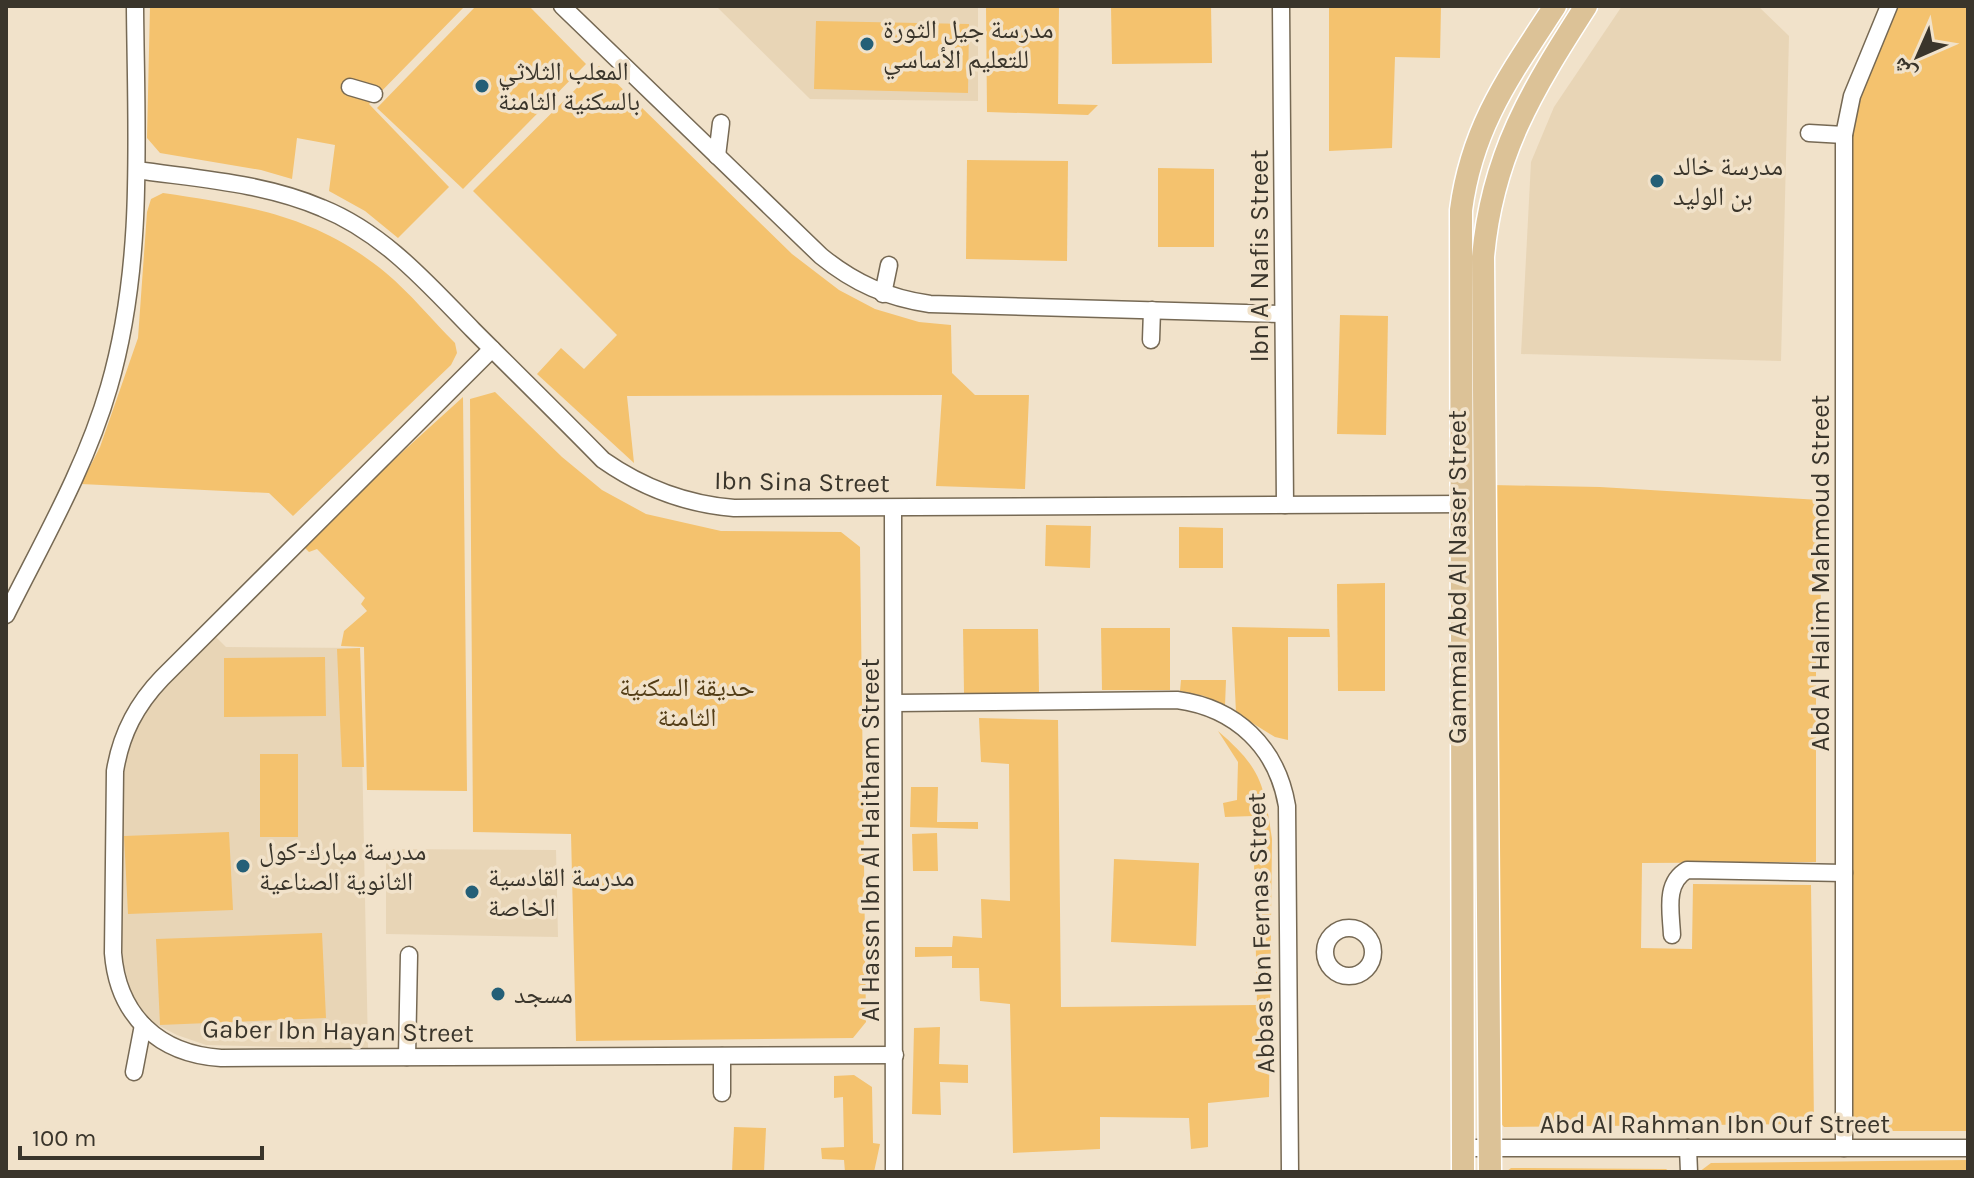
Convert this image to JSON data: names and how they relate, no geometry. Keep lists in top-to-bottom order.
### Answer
{
  "streets": {
    "main road": ["Gammal Abd Al Naser Street"],
    "street": [
      "Ibn Al Nafis Street",
      "Ibn Sina Street",
      "Abd Al Halim Mahmoud Street",
      "Al Hassn Ibn Al Haitham Street",
      "Abbas Ibn Fernas Street",
      "Gaber Ibn Hayan Street",
      "Abd Al Rahman Ibn Ouf Street"
    ]
  },
  "crossings": [
    ["Ibn Al Nafis Street", "Ibn Sina Street"],
    ["Ibn Sina Street", "Gammal Abd Al Naser Street"],
    ["Ibn Sina Street", "Al Hassn Ibn Al Haitham Street"],
    ["Ibn Sina Street", "Gaber Ibn Hayan Street"],
    ["Abd Al Halim Mahmoud Street", "Abd Al Rahman Ibn Ouf Street"],
    ["Gammal Abd Al Naser Street", "Abd Al Rahman Ibn Ouf Street"],
    ["Al Hassn Ibn Al Haitham Street", "Abbas Ibn Fernas Street"],
    ["Al Hassn Ibn Al Haitham Street", "Gaber Ibn Hayan Street"]
  ],
  "parks": ["حديقة السكنية الثامنة"],
  "places": [
    "مدرسة جيل الثورة للتعليم الأساسي",
    "المعلب الثلاثي بالسكنية الثامنة",
    "مدرسة خالد بن الوليد",
    "مدرسة مبارك-كول الثانوية الصناعية",
    "مدرسة القادسية الخاصة",
    "مسجد"
  ],
  "scale_bar": "100 m",
  "north": "bottom left"
}
